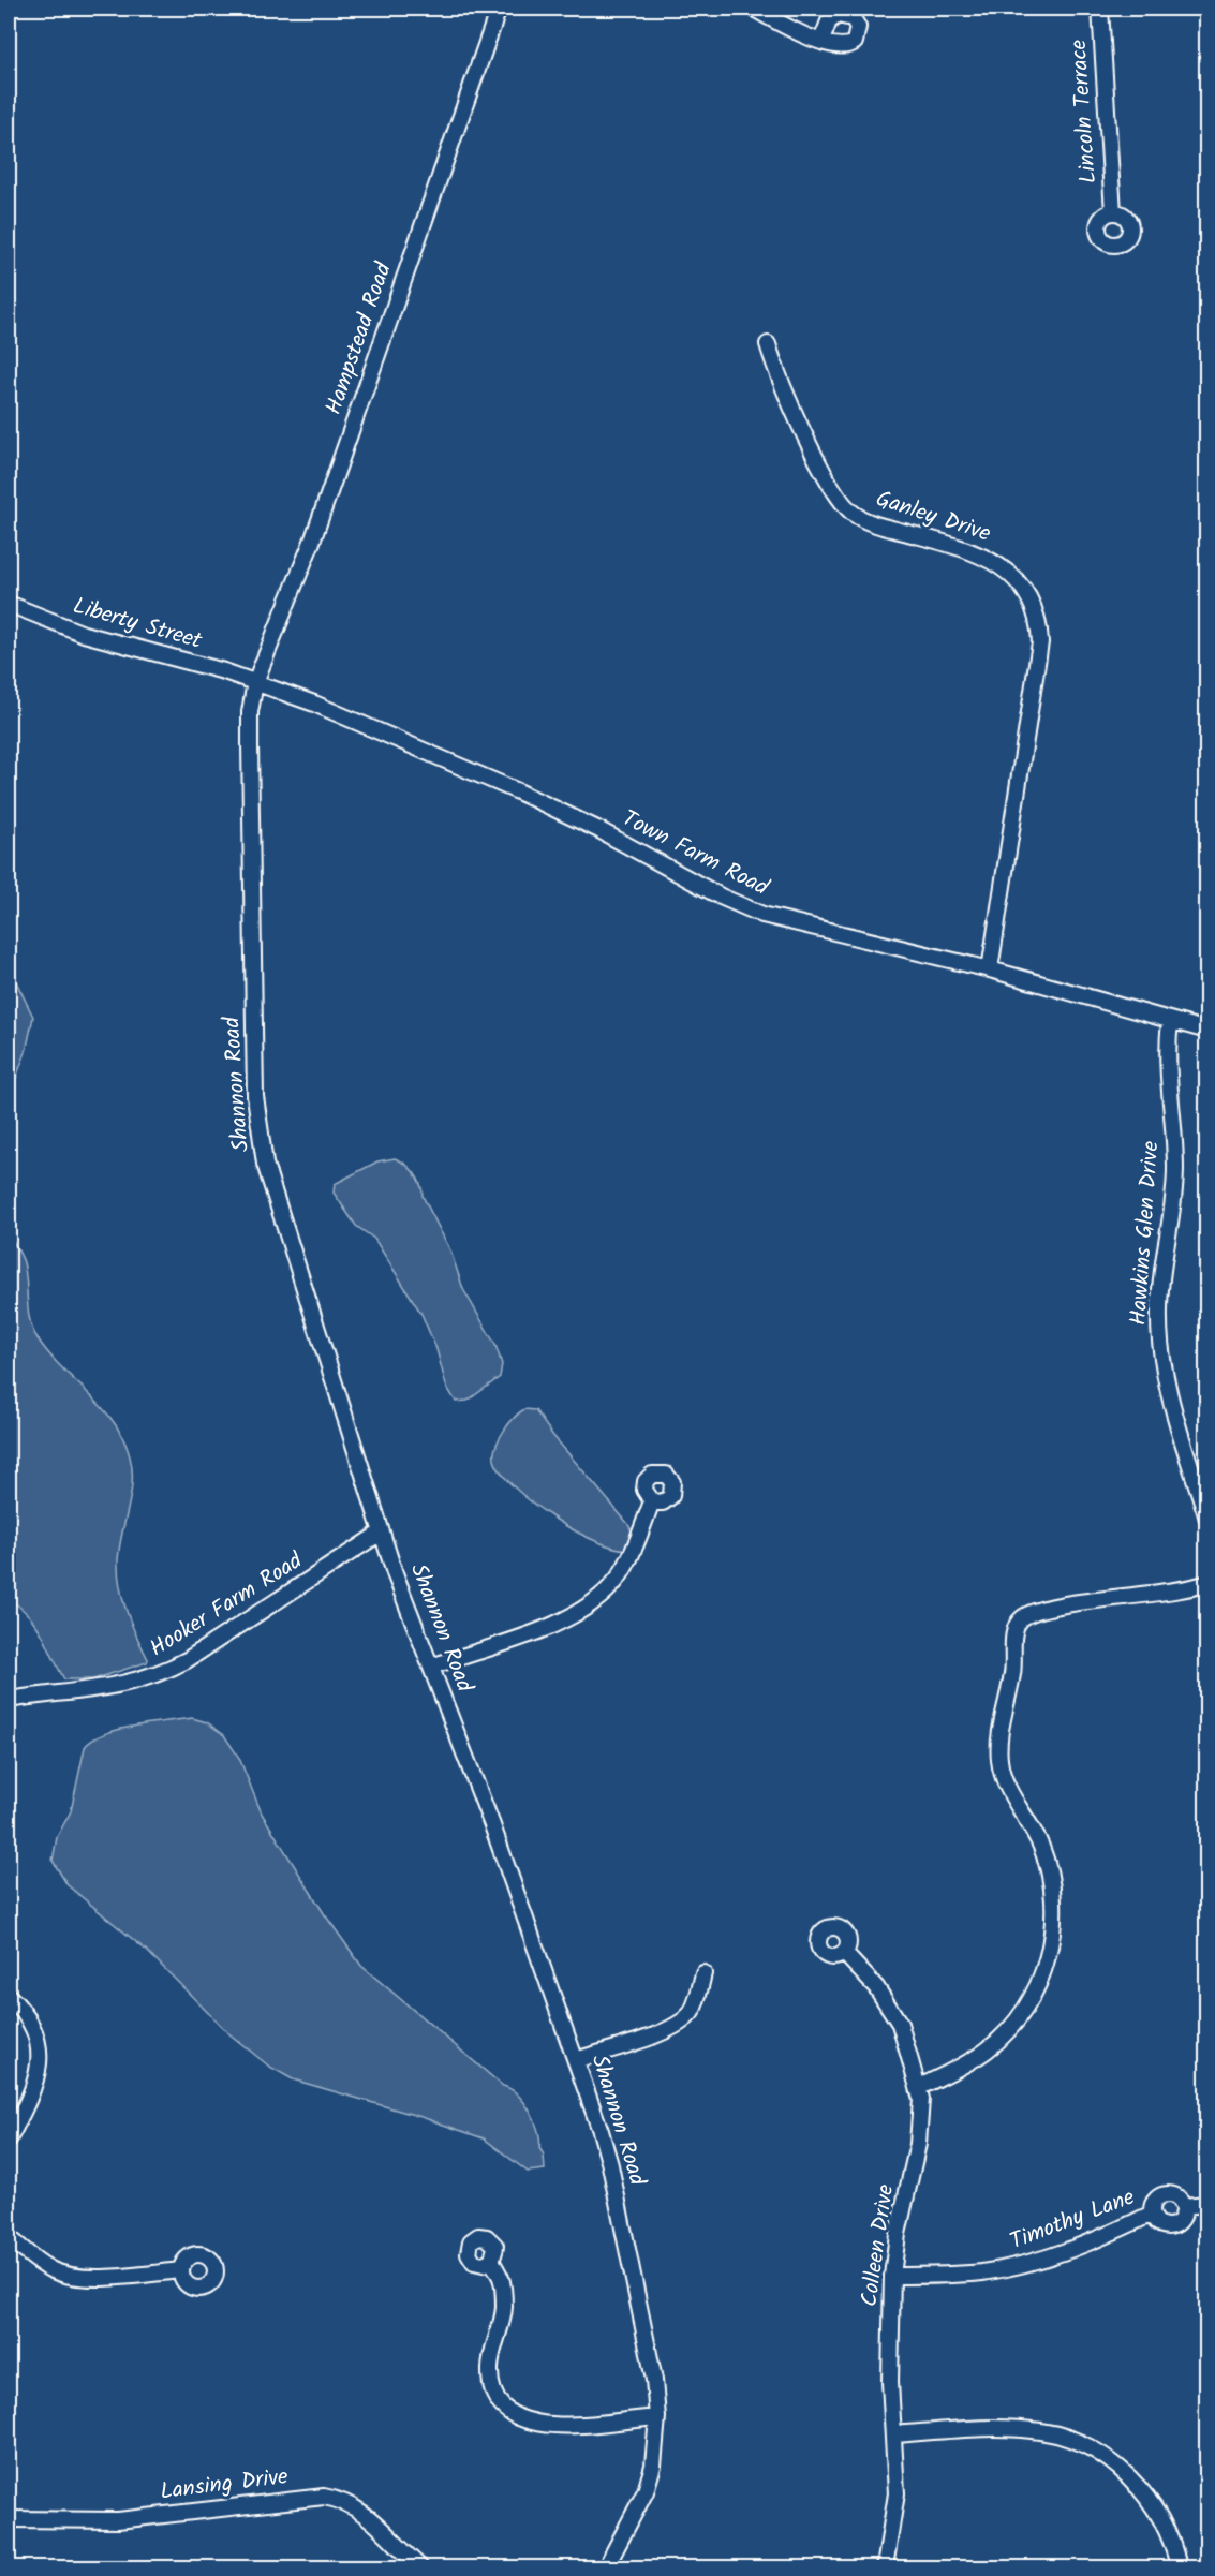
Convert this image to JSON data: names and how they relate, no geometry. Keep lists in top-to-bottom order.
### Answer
{
  "streets": {
    "street": [
      "Lincoln Terrace",
      "Hampstead Road",
      "Ganley Drive",
      "Liberty Street",
      "Town Farm Road",
      "Shannon Road",
      "Hawkins Glen Drive",
      "Hooker Farm Road",
      "Timothy Lane",
      "Colleen Drive",
      "Lansing Drive"
    ]
  },
  "crossings": [
    ["Hampstead Road", "Liberty Street"],
    ["Hampstead Road", "Town Farm Road"],
    ["Hampstead Road", "Shannon Road"],
    ["Ganley Drive", "Town Farm Road"],
    ["Liberty Street", "Town Farm Road"],
    ["Liberty Street", "Shannon Road"],
    ["Town Farm Road", "Shannon Road"],
    ["Town Farm Road", "Hawkins Glen Drive"],
    ["Shannon Road", "Hooker Farm Road"],
    ["Timothy Lane", "Colleen Drive"]
  ]
}
